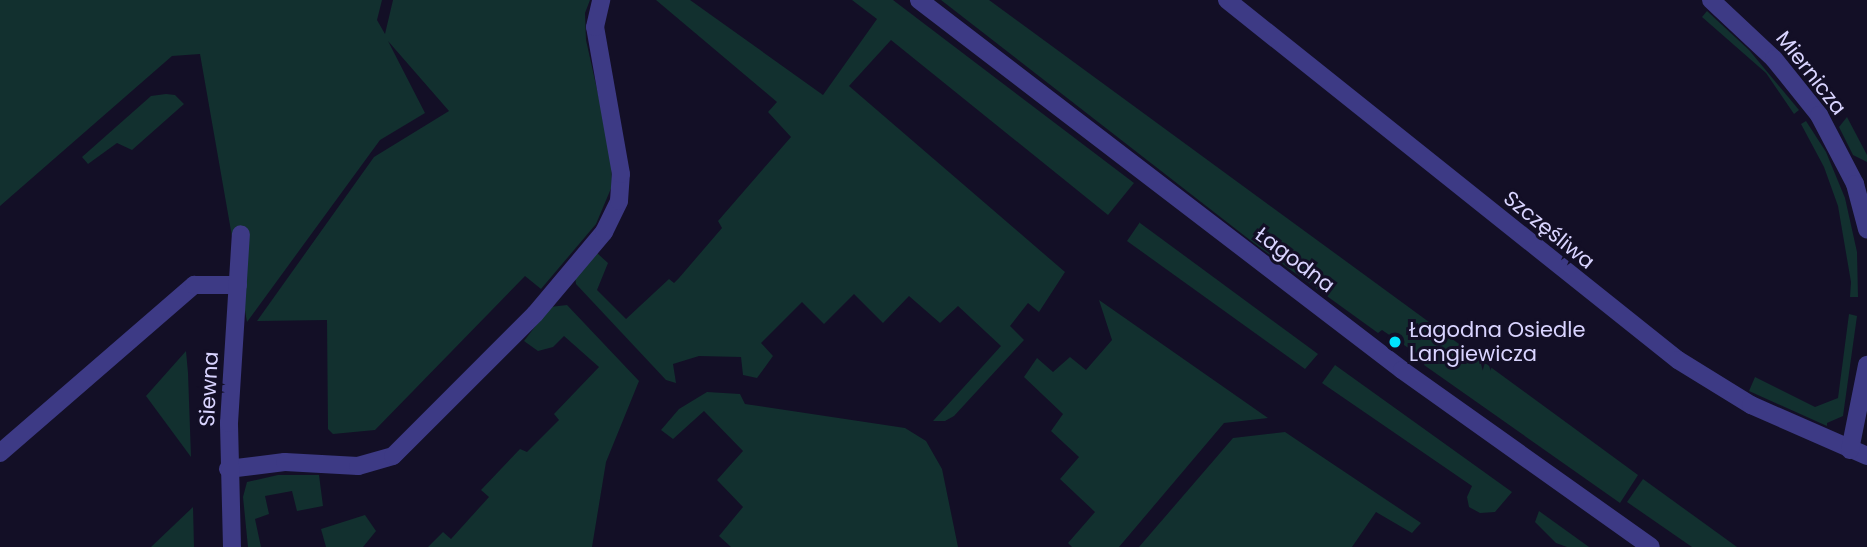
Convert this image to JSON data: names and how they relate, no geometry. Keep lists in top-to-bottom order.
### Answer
{
  "streets": {
    "street": [
      "Miernicza",
      "Szczęśliwa",
      "Łagodna",
      "Siewna"
    ]
  },
  "places": ["Łagodna Osiedle Langiewicza"]
}
